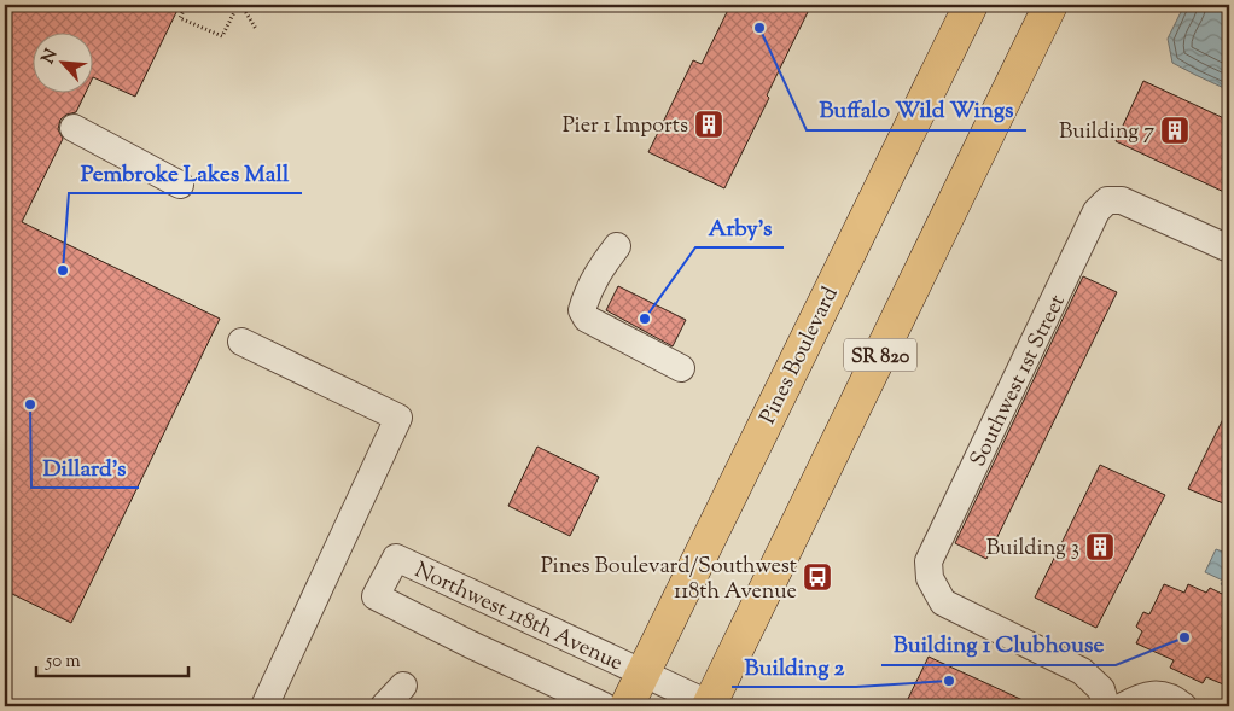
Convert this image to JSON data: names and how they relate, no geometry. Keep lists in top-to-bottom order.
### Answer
{
  "streets": {
    "highway": ["Pines Boulevard", "SR 820"],
    "street": ["Southwest 1st Street", "Northwest 118th Avenue"]
  },
  "crossings": [
    ["Pines Boulevard", "Northwest 118th Avenue"],
    ["SR 820", "Northwest 118th Avenue"]
  ],
  "places": {
    "other": [
      "Buffalo Wild Wings",
      "Pembroke Lakes Mall",
      "Arby's",
      "Dillard's",
      "Building 1 Clubhouse",
      "Building 2"
    ],
    "building": ["Pier 1 Imports", "Building 7", "Building 3"],
    "bus stop": ["Pines Boulevard/Southwest 118th Avenue"]
  },
  "scale_bar": "50 m",
  "north": "top left"
}
